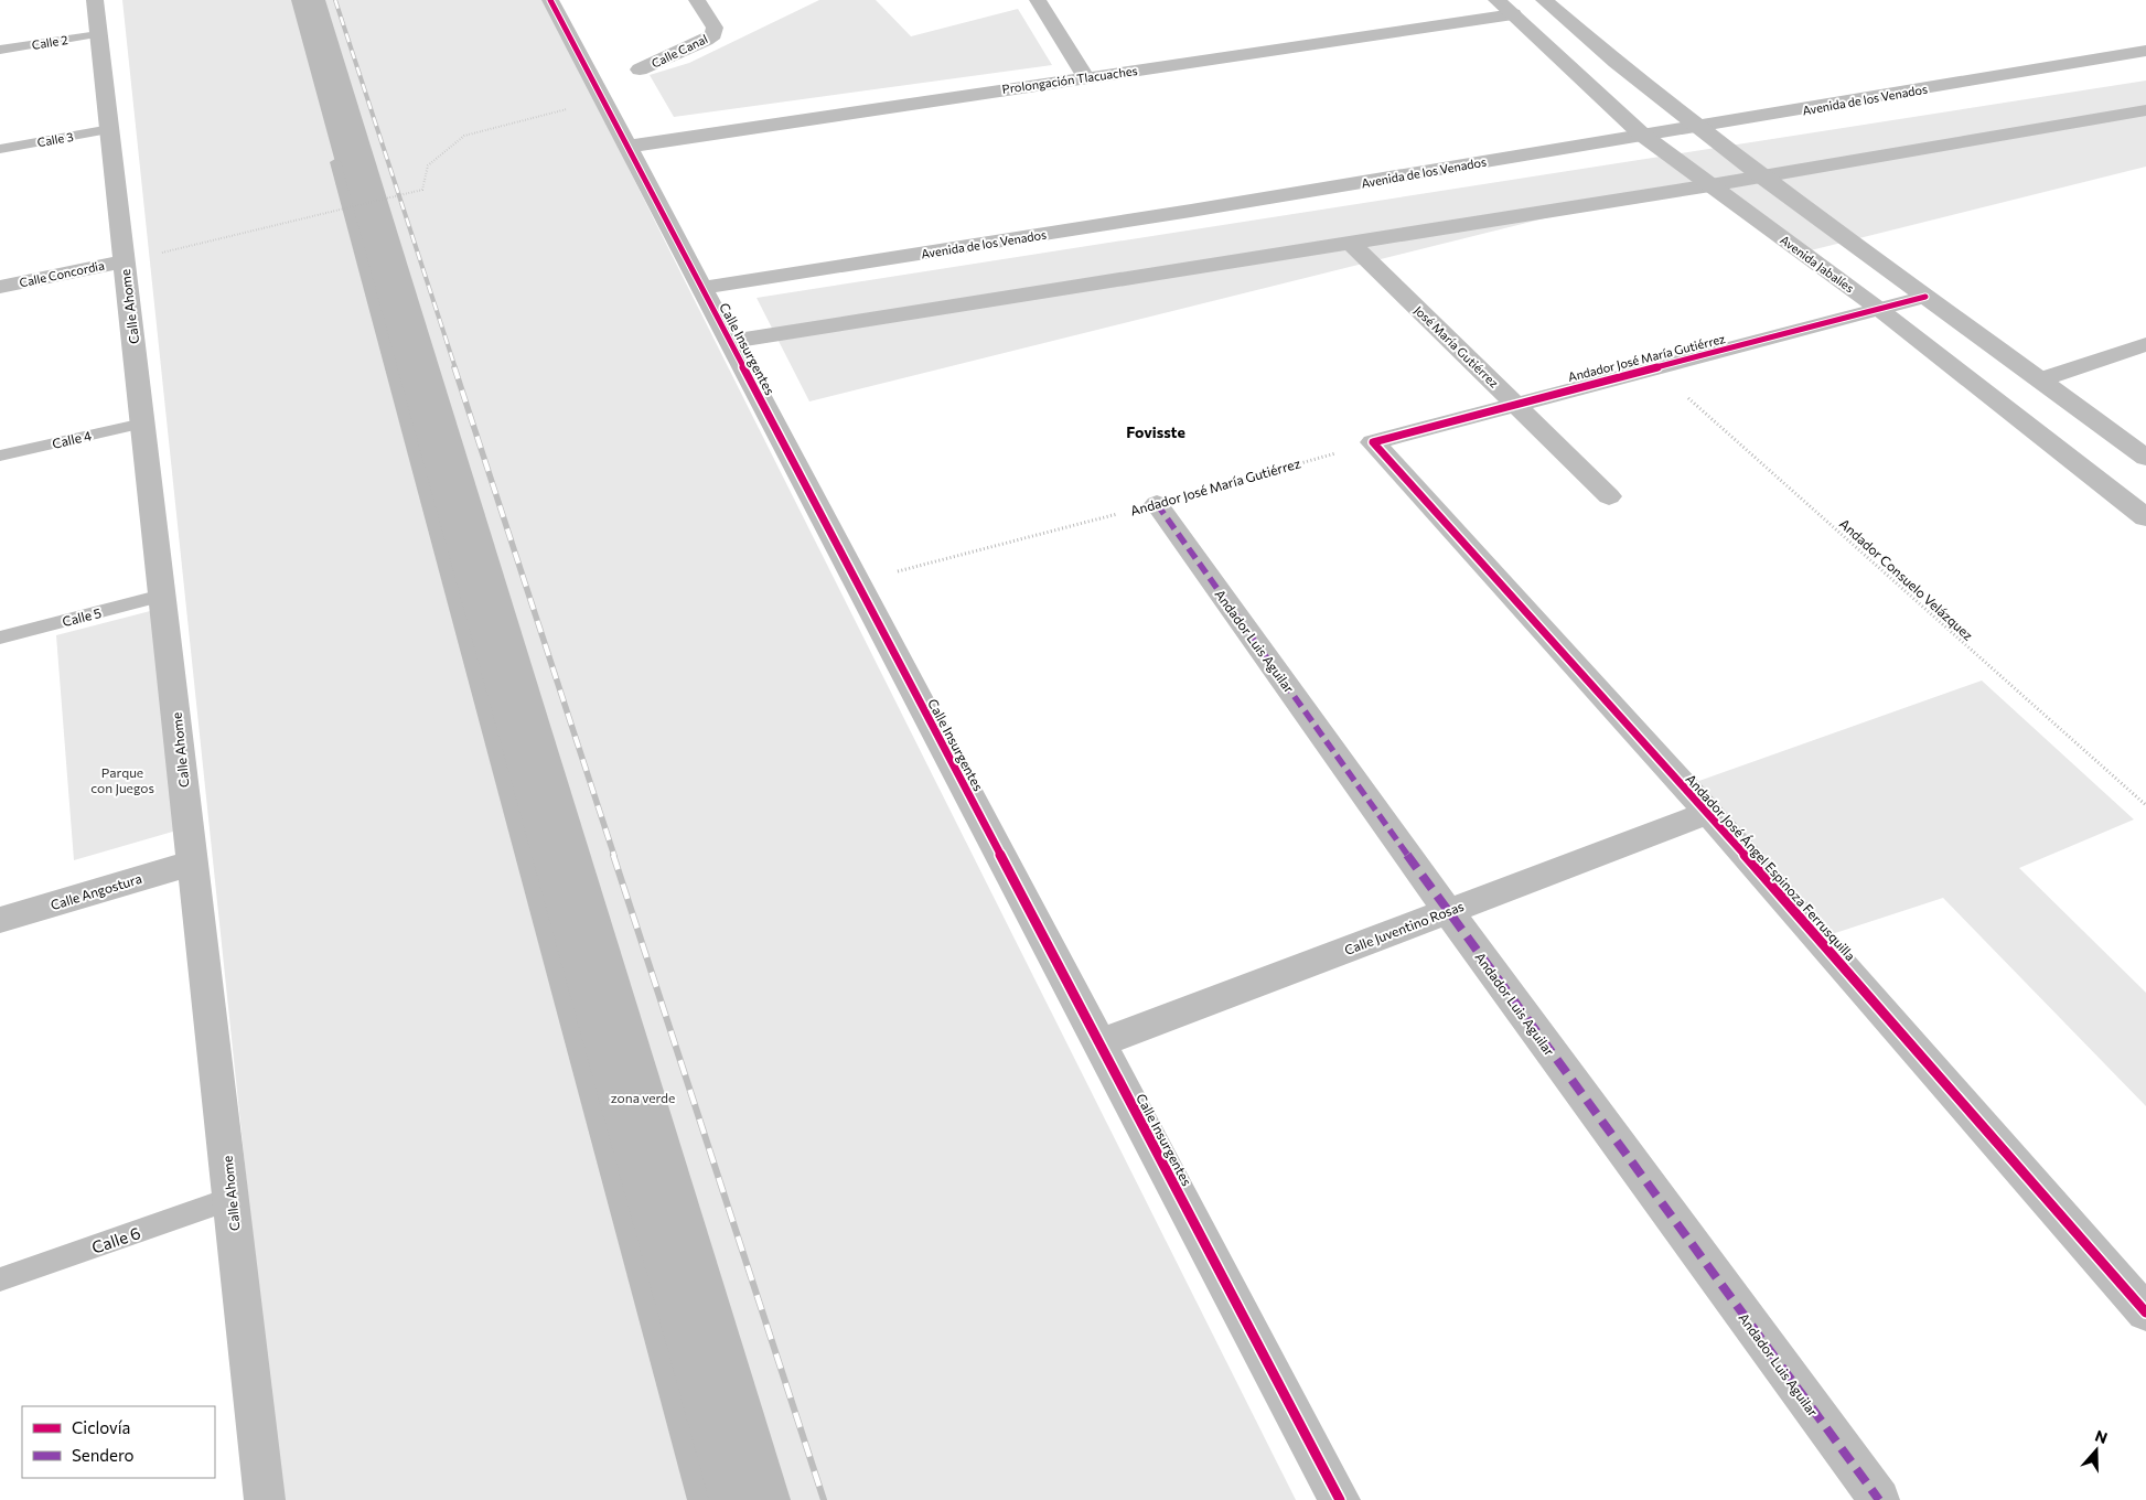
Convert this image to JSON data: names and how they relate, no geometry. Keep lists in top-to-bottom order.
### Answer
{
  "streets": {
    "street": [
      "Calle Canal",
      "Prolongación Tlacuaches",
      "Avenida de los Venados",
      "Avenida Jabalíes",
      "Calle Concordia",
      "Calle Ahome",
      "José María Gutiérrez",
      "Calle Insurgentes",
      "Andador José María Gutiérrez",
      "Andador Luis Aguilar",
      "Andador José Ángel Espinoza Ferrusquilla",
      "Calle Angostura",
      "Calle Juventino Rosas"
    ],
    "lane": [
      "Calle 2",
      "Calle 3",
      "Calle 4",
      "Calle 5",
      "Calle 6"
    ],
    "path": ["Andador Consuelo Velázquez"]
  },
  "crossings": [
    ["Calle 2", "Calle Ahome"],
    ["Prolongación Tlacuaches", "Avenida Jabalíes"],
    ["Prolongación Tlacuaches", "Calle Insurgentes"],
    ["Avenida de los Venados", "Avenida Jabalíes"],
    ["Avenida de los Venados", "Calle Insurgentes"],
    ["Calle 3", "Calle Ahome"],
    ["Avenida Jabalíes", "Andador José María Gutiérrez"],
    ["Calle Concordia", "Calle Ahome"],
    ["Calle Ahome", "Calle 4"],
    ["Calle Ahome", "Calle 5"],
    ["Calle Ahome", "Calle Angostura"],
    ["Calle Ahome", "Calle 6"],
    ["José María Gutiérrez", "Andador José María Gutiérrez"],
    ["Calle Insurgentes", "Andador José María Gutiérrez"],
    ["Calle Insurgentes", "Calle Juventino Rosas"],
    ["Andador José María Gutiérrez", "Andador Consuelo Velázquez"],
    ["Andador José María Gutiérrez", "Andador Luis Aguilar"],
    ["Andador José María Gutiérrez", "Andador José Ángel Espinoza Ferrusquilla"],
    ["Andador Luis Aguilar", "Calle Juventino Rosas"],
    ["Andador José Ángel Espinoza Ferrusquilla", "Calle Juventino Rosas"]
  ],
  "districts": ["Fovisste"],
  "parks": ["Parque con Juegos", "zona verde"],
  "legend": ["Ciclovía", "Sendero"],
  "north": "top"
}
